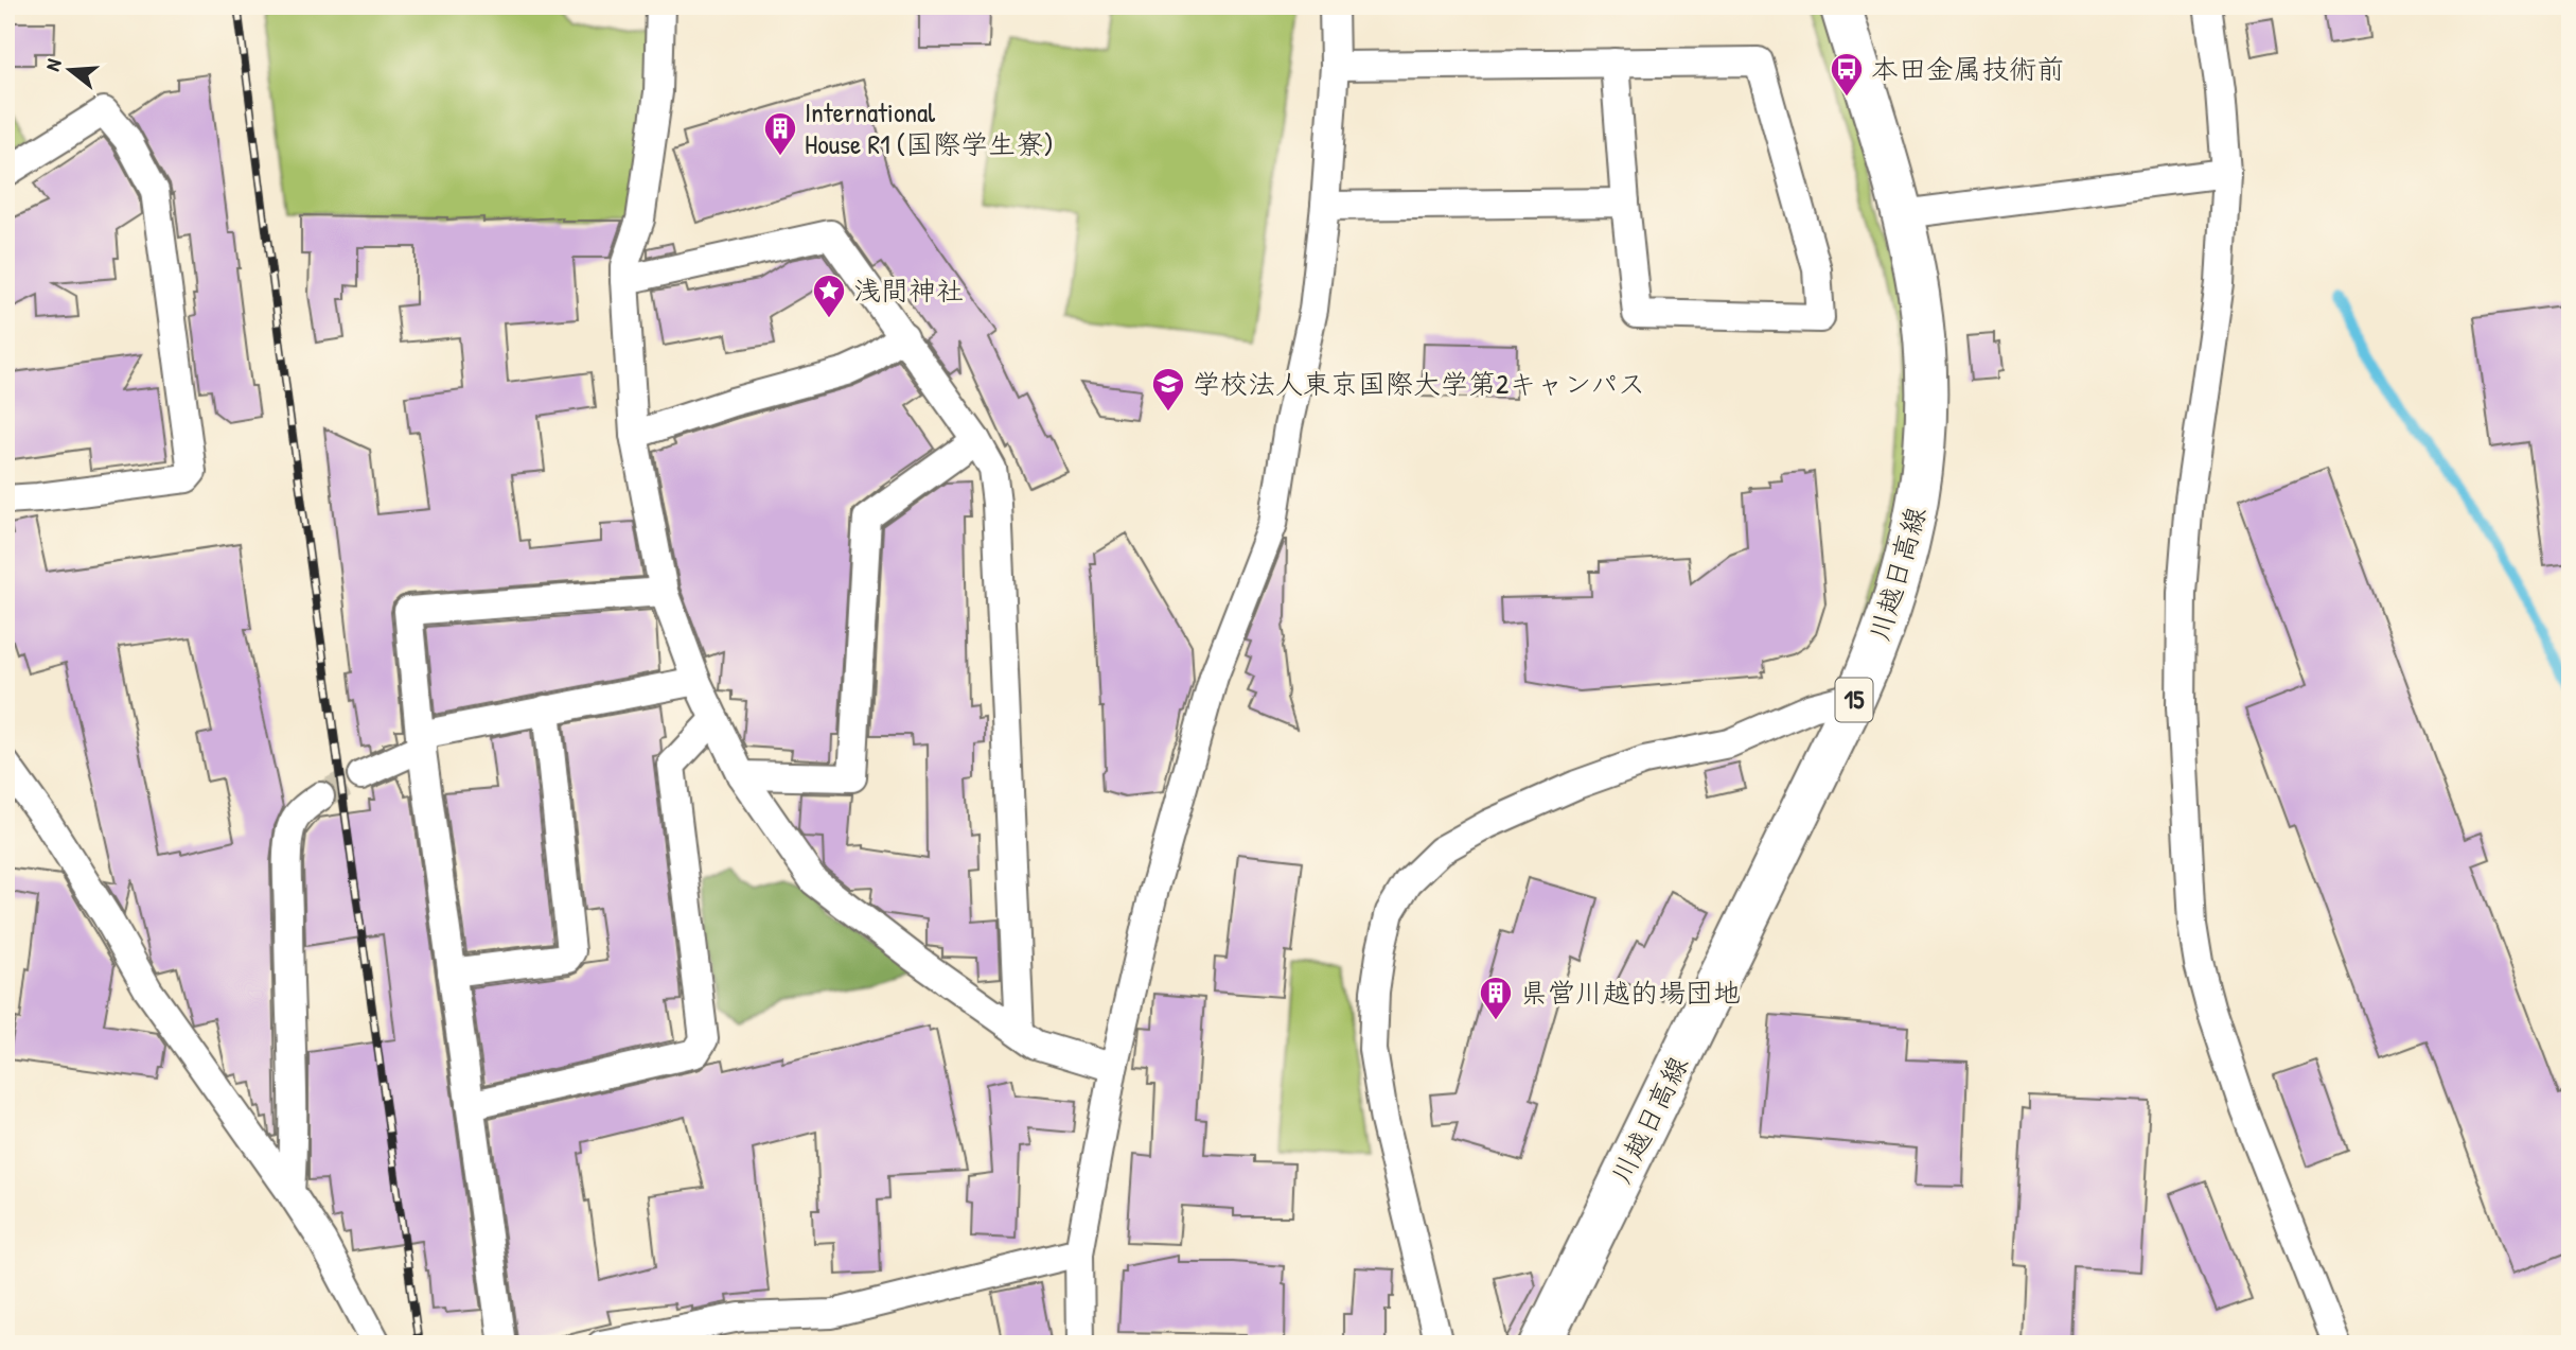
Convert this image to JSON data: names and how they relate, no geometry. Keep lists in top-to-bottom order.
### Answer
{
  "streets": {
    "main road": ["川越日高線", "15"]
  },
  "places": {
    "bus stop": ["本田金属技術前"],
    "building": ["International House R1 (国際学生寮)", "県営川越的場団地"],
    "place": ["浅間神社"],
    "school or university": ["学校法人東京国際大学第2キャンパス"]
  },
  "north": "left"
}
